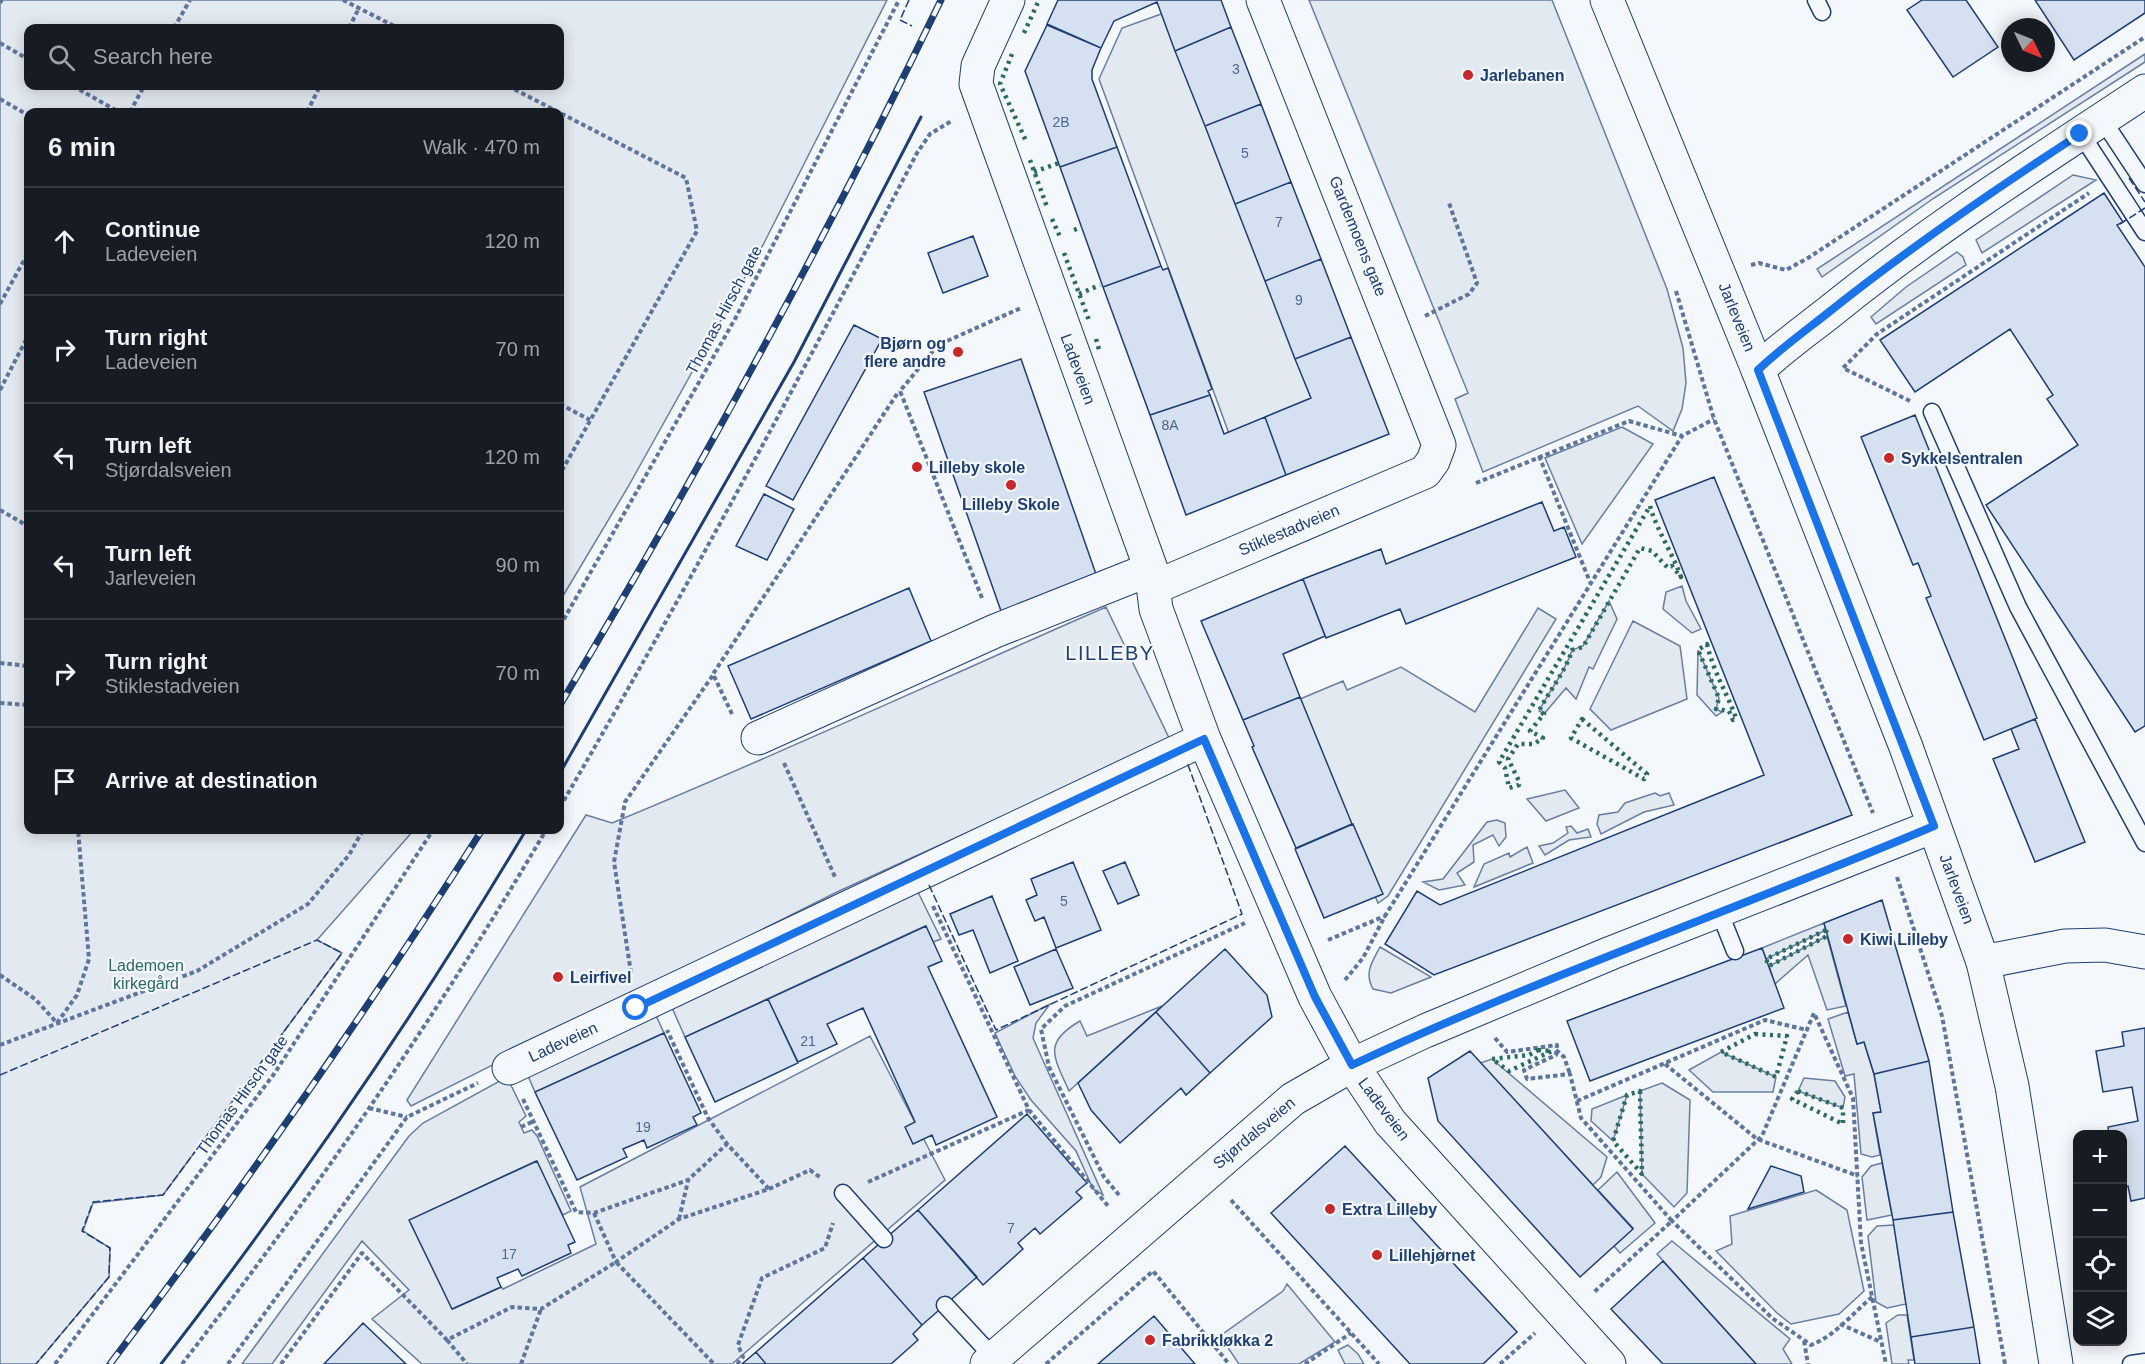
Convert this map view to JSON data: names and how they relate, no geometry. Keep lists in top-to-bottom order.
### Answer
{
  "streets": {
    "street": [
      "Gardemoens gate",
      "Jarleveien",
      "Ladeveien",
      "Stiklestadveien",
      "Stjørdalsveien"
    ],
    "path": ["Thomas Hirsch gate"]
  },
  "crossings": [
    ["Gardemoens gate", "Stiklestadveien"],
    ["Jarleveien", "Stjørdalsveien"],
    ["Ladeveien", "Stiklestadveien"],
    ["Ladeveien", "Stjørdalsveien"]
  ],
  "districts": ["LILLEBY"],
  "parks": ["Lademoen kirkegård"],
  "places": [
    "Jarlebanen",
    "Bjørn og flere andre",
    "Sykkelsentralen",
    "Lilleby skole",
    "Lilleby Skole",
    "Kiwi Lilleby",
    "Leirfivel",
    "Extra Lilleby",
    "Lillehjørnet",
    "Fabrikkløkka 2"
  ],
  "house_numbers": [
    "3",
    "2B",
    "5",
    "7",
    "9",
    "8A",
    "5",
    "21",
    "19",
    "7",
    "17"
  ],
  "north": "bottom right",
  "page": {
    "search": "Search here",
    "heading": ["6 min", "Walk · 470 m"],
    "list": [
      ["Continue", "Ladeveien", "120 m"],
      ["Turn right", "Ladeveien", "70 m"],
      ["Turn left", "Stjørdalsveien", "120 m"],
      ["Turn left", "Jarleveien", "90 m"],
      ["Turn right", "Stiklestadveien", "70 m"],
      "Arrive at destination"
    ],
    "map_buttons": ["+", "−"]
  }
}
